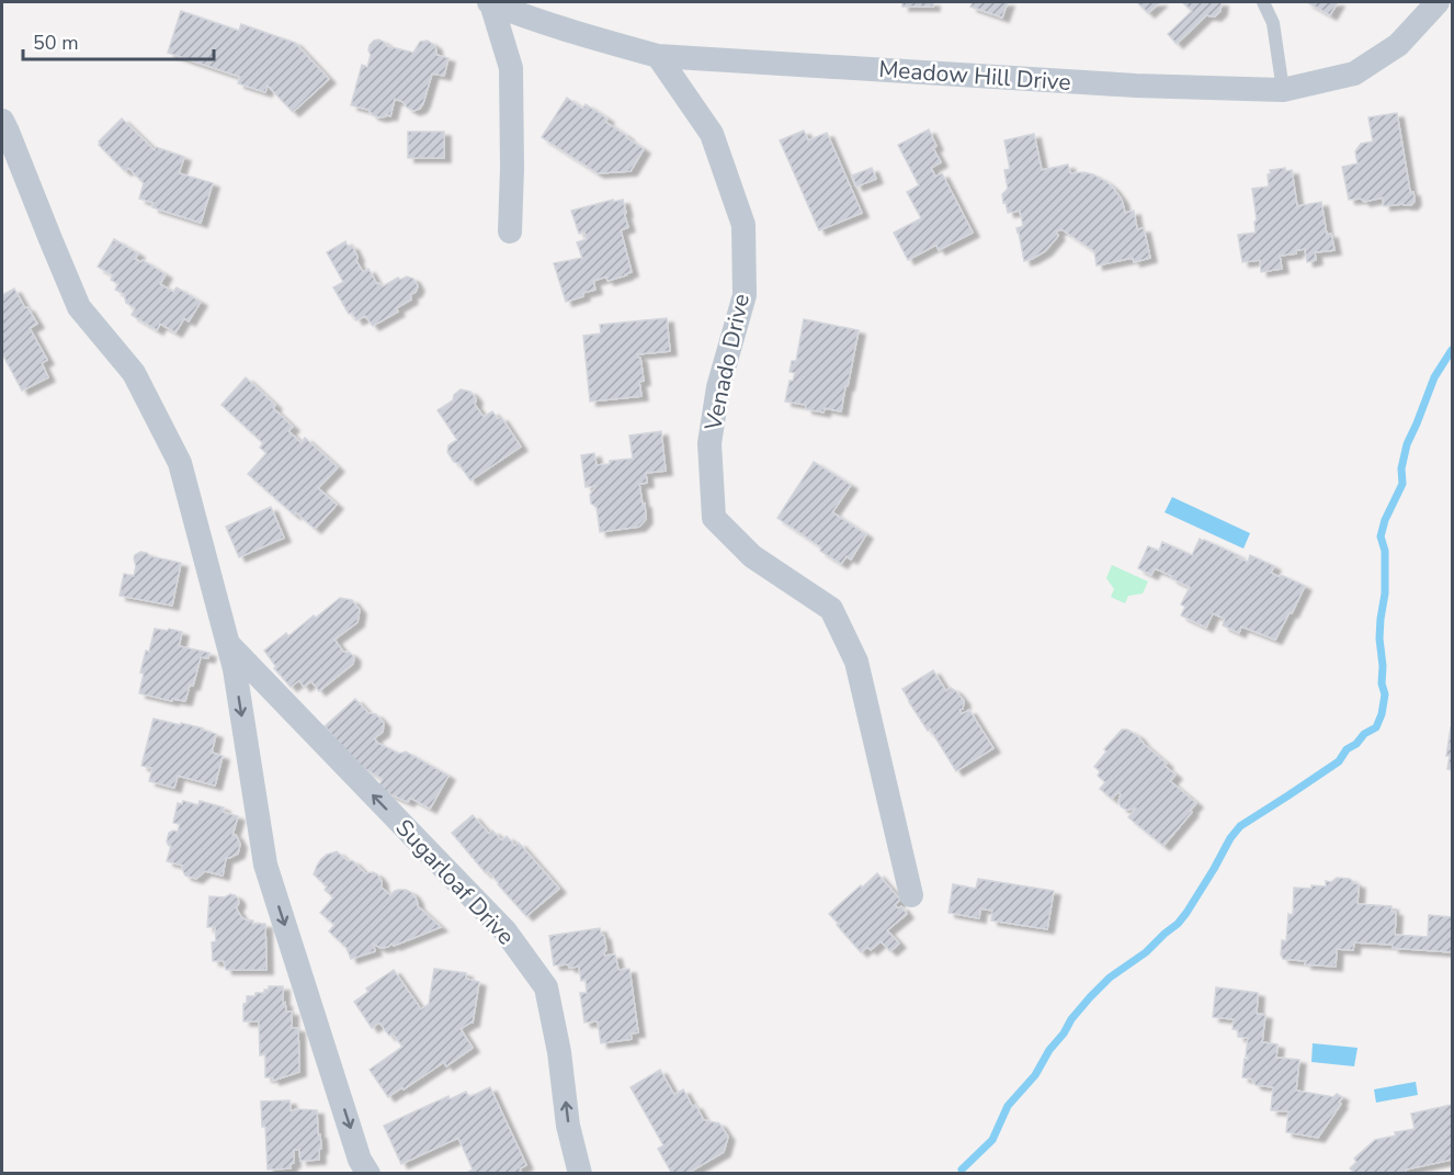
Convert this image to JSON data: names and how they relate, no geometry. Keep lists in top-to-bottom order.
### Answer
{
  "streets": {
    "street": ["Meadow Hill Drive", "Venado Drive", "Sugarloaf Drive"]
  },
  "crossings": [
    ["Meadow Hill Drive", "Venado Drive"]
  ],
  "scale_bar": "50 m"
}
